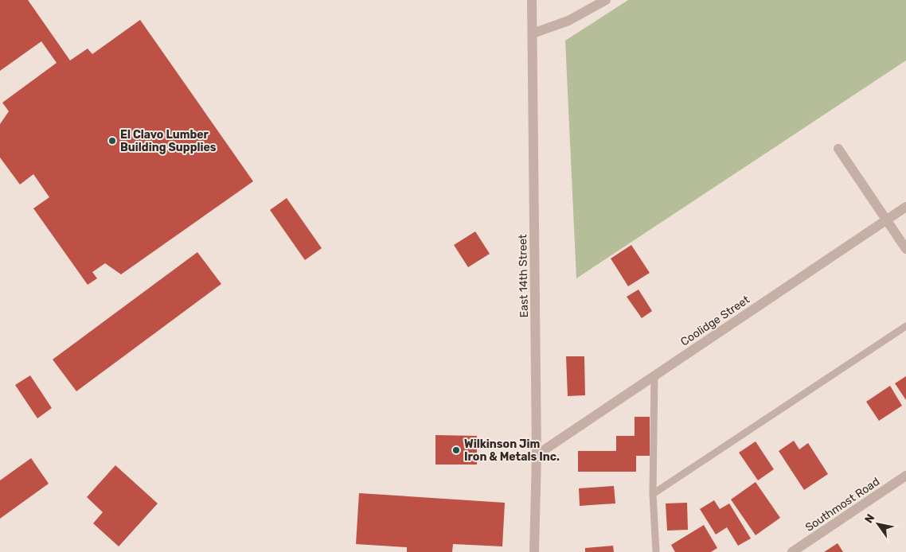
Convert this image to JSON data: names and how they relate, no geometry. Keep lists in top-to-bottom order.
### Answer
{
  "streets": {
    "street": ["East 14th Street", "Coolidge Street", "Southmost Road"]
  },
  "crossings": [
    ["East 14th Street", "Coolidge Street"]
  ],
  "places": ["El Clavo Lumber Building Supplies", "Wilkinson Jim Iron & Metals Inc."],
  "north": "top left"
}
